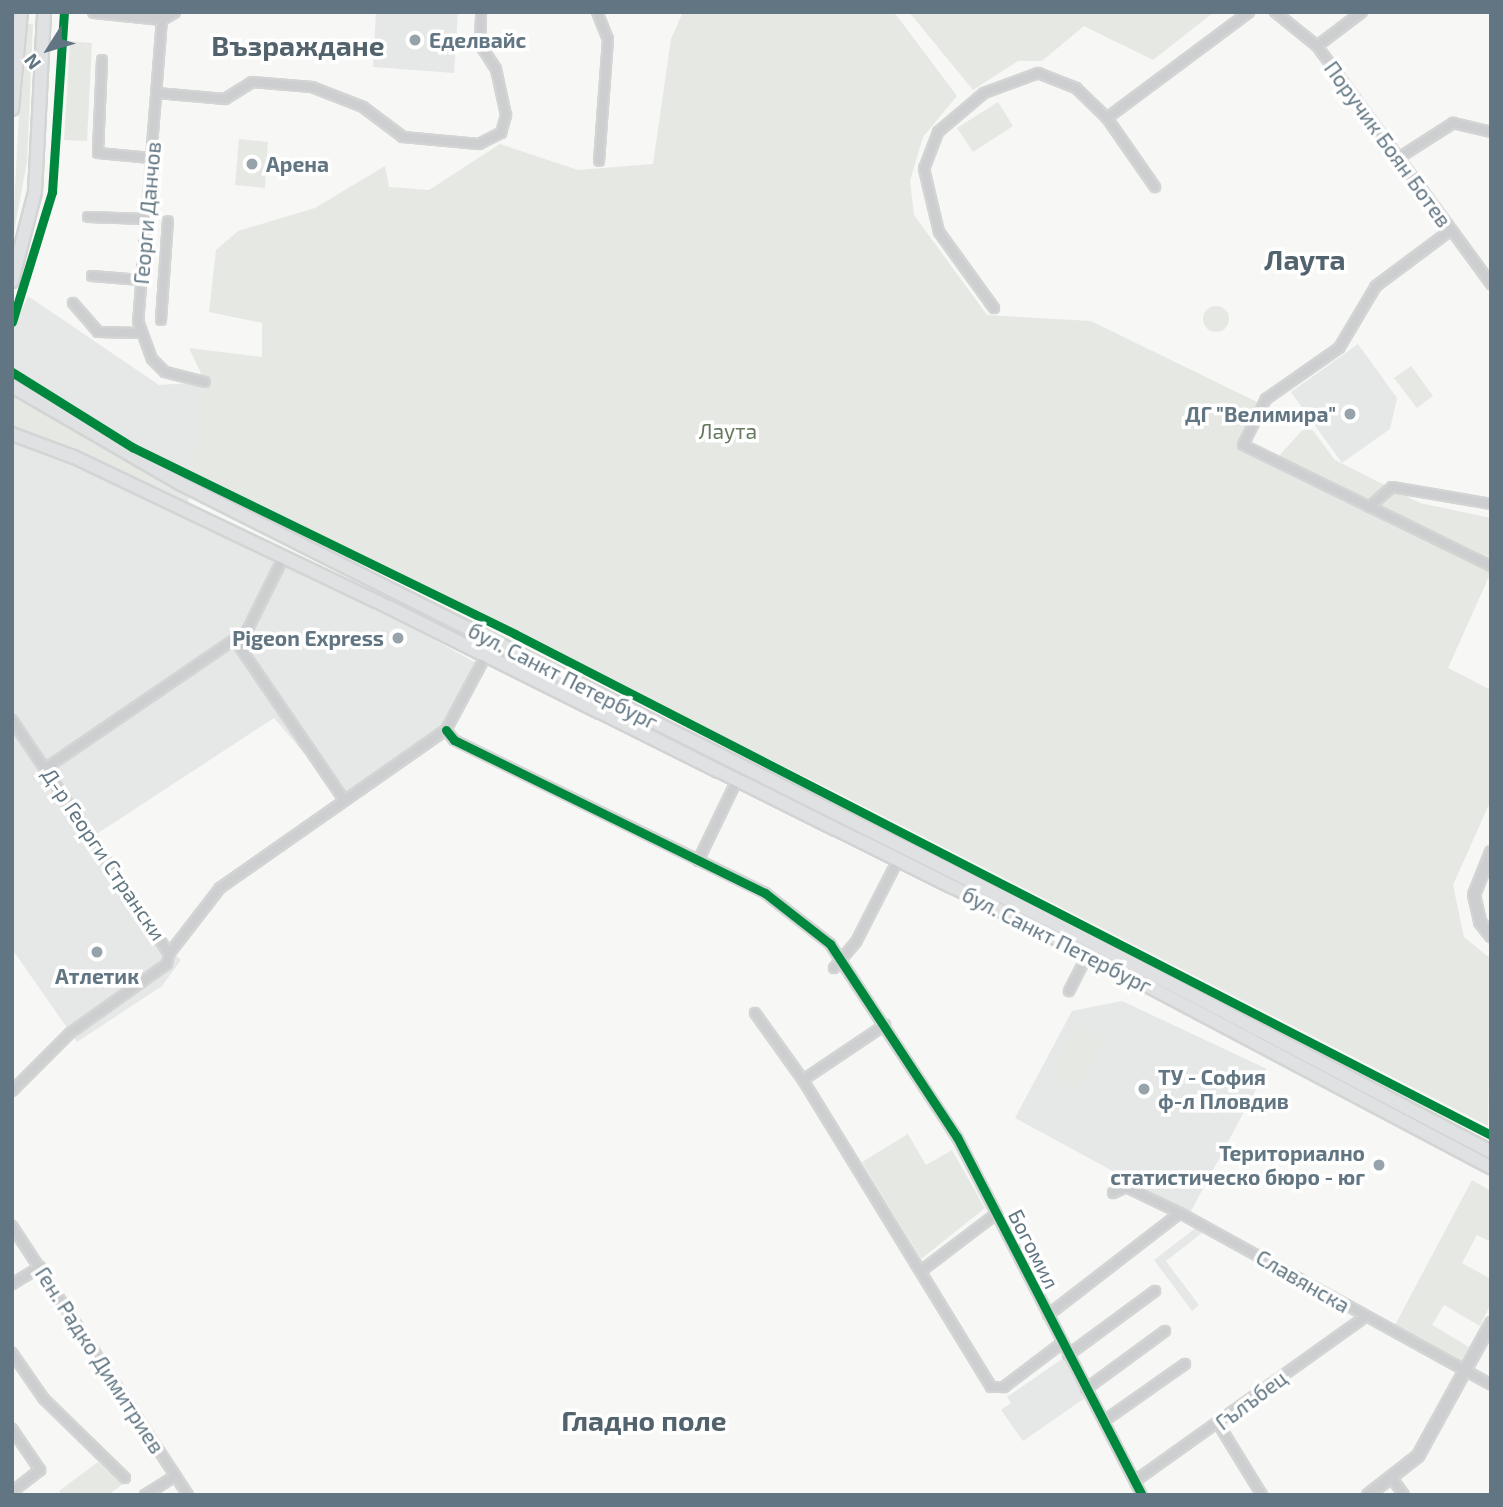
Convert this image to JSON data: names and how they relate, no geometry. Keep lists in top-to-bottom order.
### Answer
{
  "streets": {
    "main road": ["бул. Санкт Петербург"],
    "street": [
      "Поручик Боян Ботев",
      "Георги Данчов",
      "Д-р Георги Странски",
      "Богомил",
      "Славянска",
      "Ген. Радко Димитриев",
      "Гълъбец"
    ]
  },
  "crossings": [
    ["Богомил", "Гълъбец"],
    ["Славянска", "Гълъбец"]
  ],
  "districts": ["Възраждане", "Лаута", "Гладно поле"],
  "parks": ["Лаута"],
  "places": [
    "Еделвайс",
    "Арена",
    "ДГ \"Велимира\"",
    "Pigeon Express",
    "Атлетик",
    "ТУ - София ф-л Пловдив",
    "Териториално статистическо бюро - юг"
  ],
  "north": "bottom left"
}
